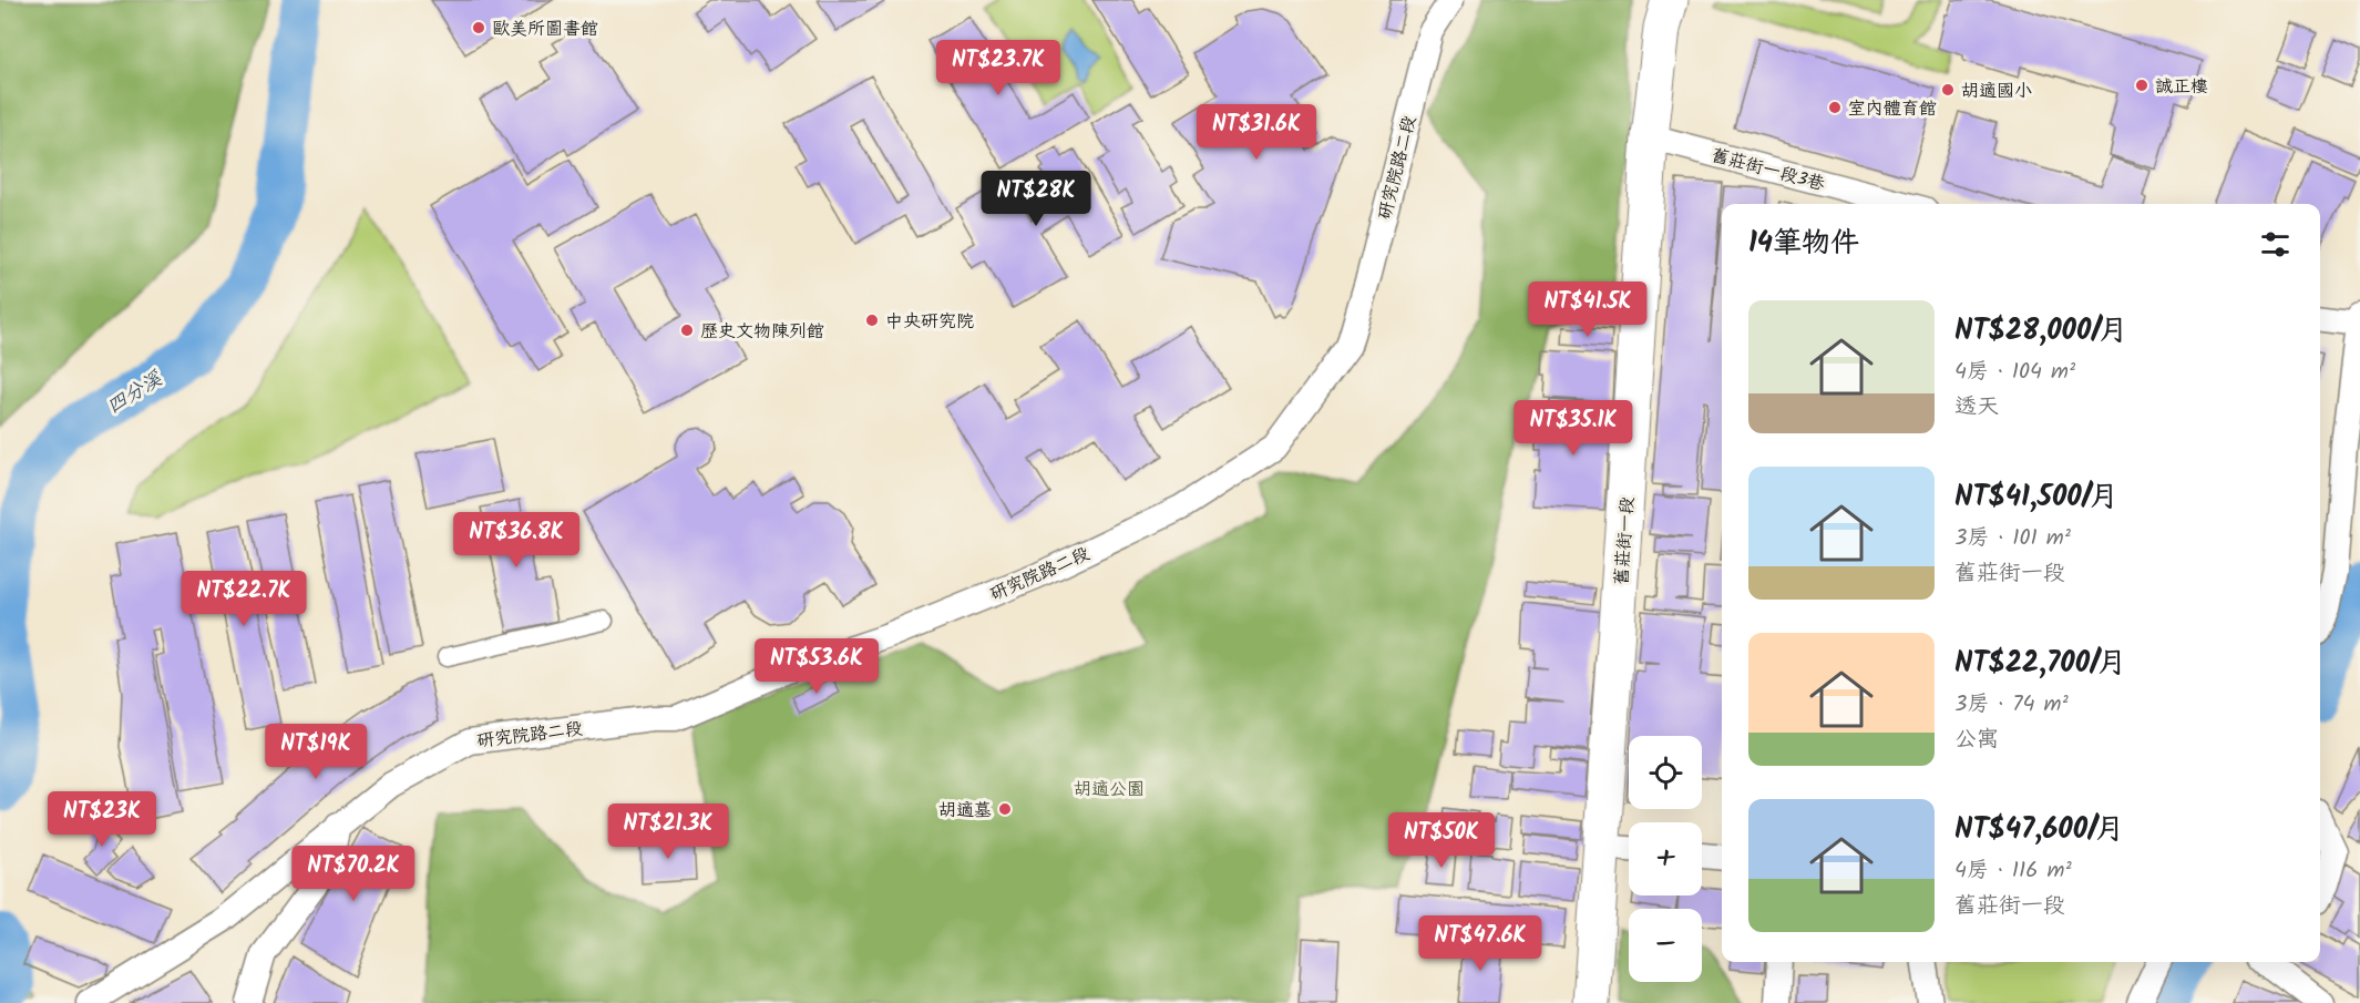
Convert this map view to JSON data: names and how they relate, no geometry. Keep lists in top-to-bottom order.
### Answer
{
  "streets": {
    "main road": ["舊莊街一段"],
    "street": ["研究院路二段", "舊莊街一段3巷"]
  },
  "crossings": [
    ["舊莊街一段3巷", "舊莊街一段"]
  ],
  "water": ["四分溪"],
  "parks": ["胡適公園"],
  "places": [
    "歐美所圖書館",
    "誠正樓",
    "胡適國小",
    "室內體育館",
    "中央研究院",
    "歷史文物陳列館",
    "胡適墓"
  ],
  "page": {
    "price": [
      "NT$23.7K",
      "NT$31.6K",
      "NT$28K",
      "NT$41.5K",
      "NT$35.1K",
      "NT$36.8K",
      "NT$22.7K",
      "NT$53.6K",
      "NT$19K",
      "NT$23K",
      "NT$21.3K",
      "NT$50K",
      "NT$70.2K",
      "NT$47.6K"
    ],
    "heading": "14筆物件",
    "list": [
      {
        "name": "NT$28,000/月",
        "note": "4房 · 104 m² · 透天"
      },
      {
        "name": "NT$41,500/月",
        "note": "3房 · 101 m² · 舊莊街一段"
      },
      {
        "name": "NT$22,700/月",
        "note": "3房 · 74 m² · 公寓"
      },
      {
        "name": "NT$47,600/月",
        "note": "4房 · 116 m² · 舊莊街一段"
      }
    ],
    "map_buttons": ["+", "−"]
  }
}
